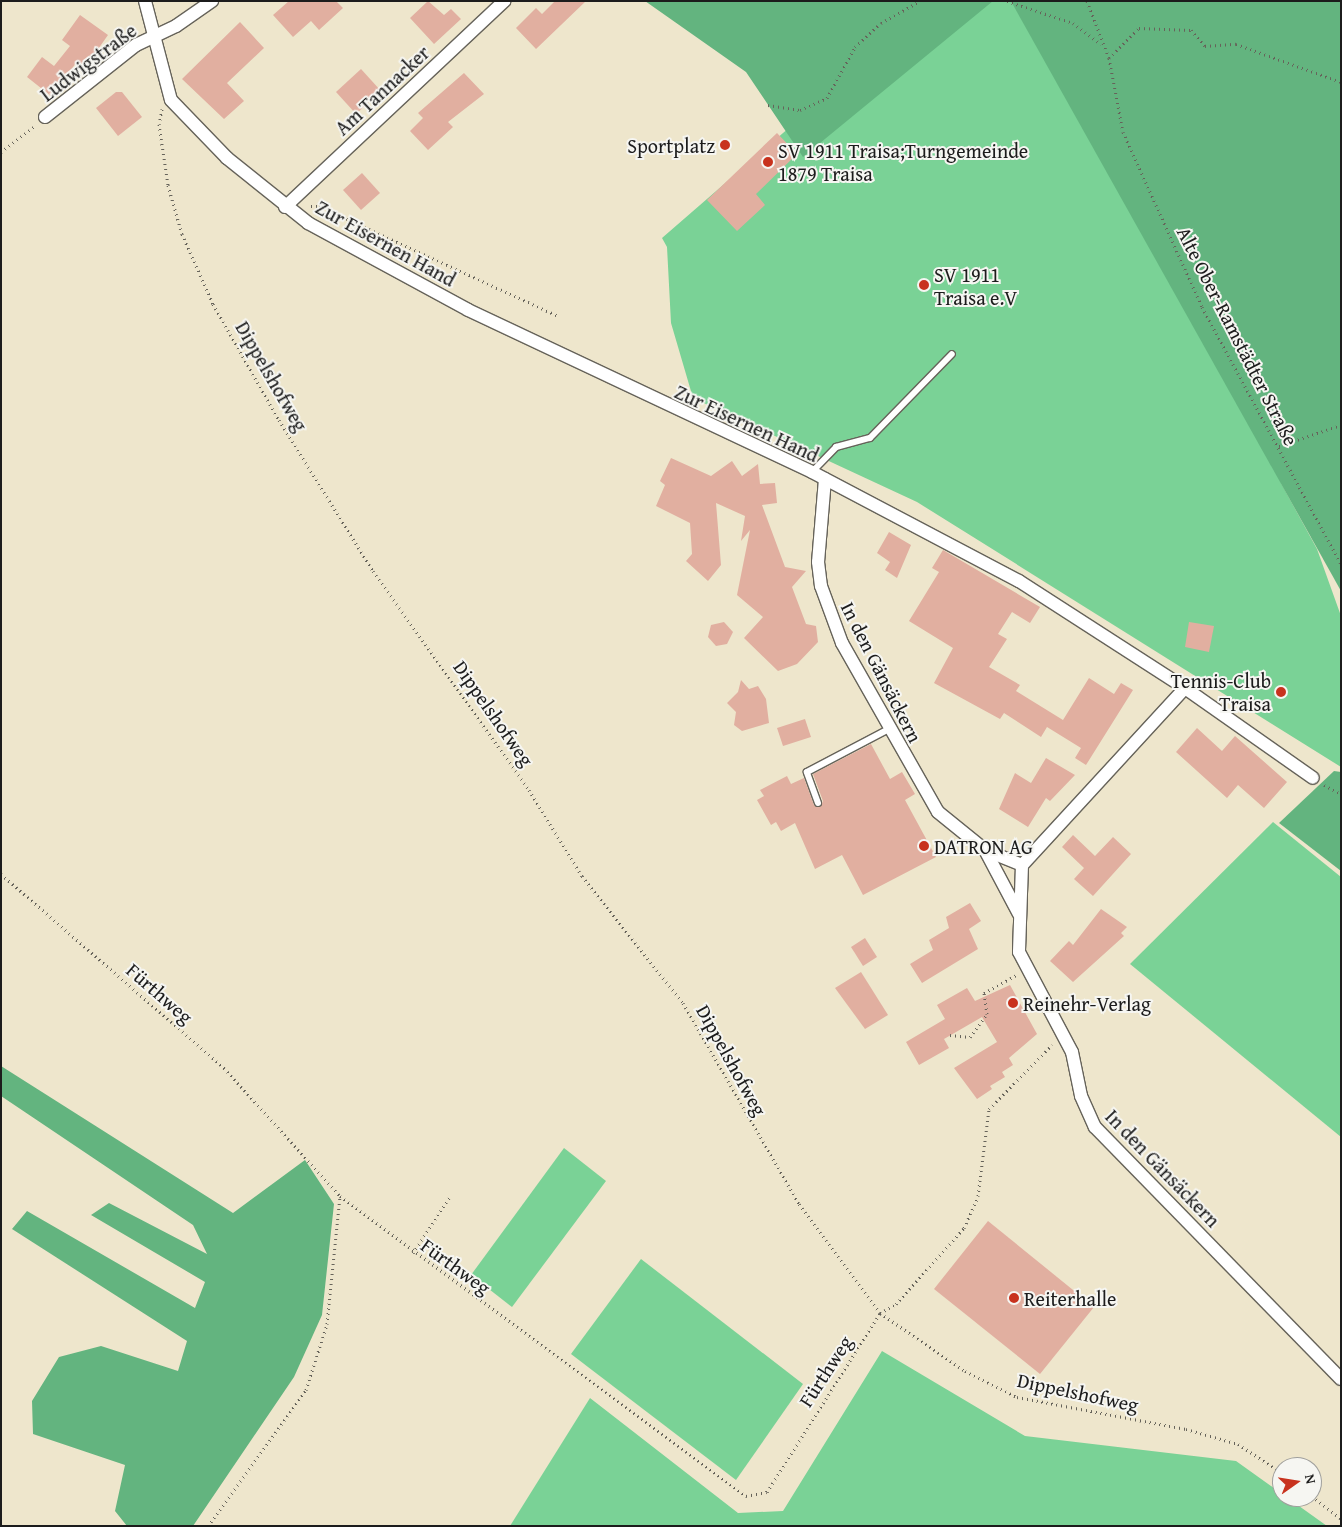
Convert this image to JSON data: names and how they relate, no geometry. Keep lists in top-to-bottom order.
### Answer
{
  "streets": {
    "street": [
      "Ludwigstraße",
      "Am Tannacker",
      "Zur Eisernen Hand",
      "In den Gänsäckern"
    ],
    "path": ["Alte Ober-Ramstädter Straße", "Dippelshofweg", "Fürthweg"]
  },
  "crossings": [
    ["Ludwigstraße", "Zur Eisernen Hand"],
    ["Ludwigstraße", "Dippelshofweg"],
    ["Am Tannacker", "Zur Eisernen Hand"],
    ["Zur Eisernen Hand", "Dippelshofweg"],
    ["Zur Eisernen Hand", "In den Gänsäckern"],
    ["Dippelshofweg", "Fürthweg"]
  ],
  "places": [
    "Sportplatz",
    "SV 1911 Traisa;Turngemeinde 1879 Traisa",
    "SV 1911 Traisa e.V",
    "Tennis-Club Traisa",
    "DATRON AG",
    "Reinehr-Verlag",
    "Reiterhalle"
  ],
  "north": "right"
}
